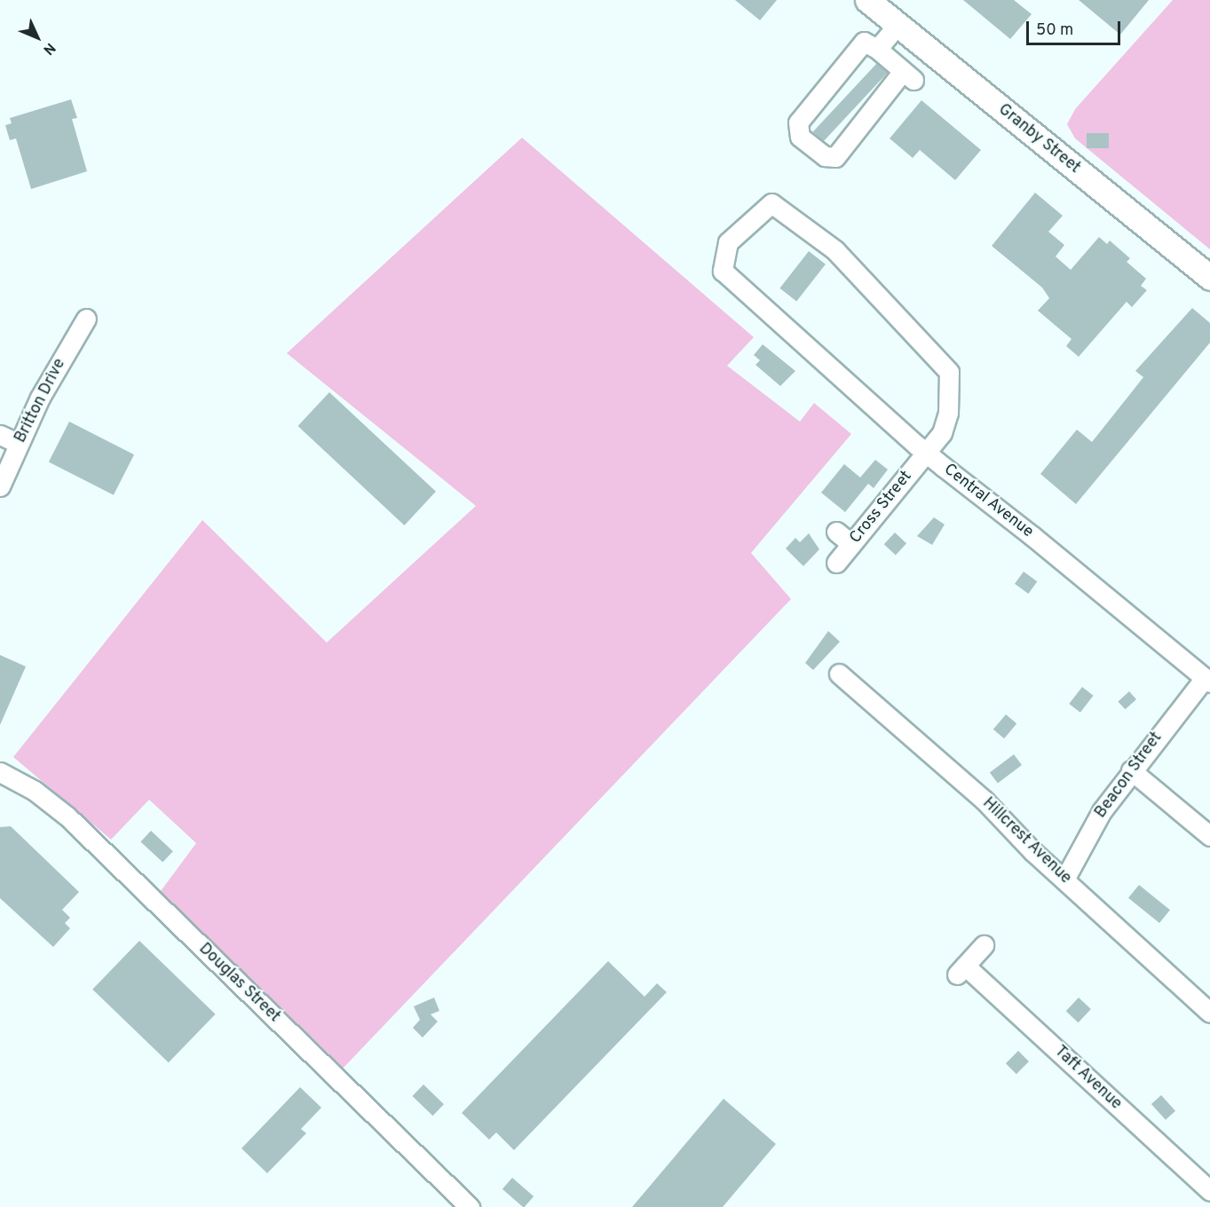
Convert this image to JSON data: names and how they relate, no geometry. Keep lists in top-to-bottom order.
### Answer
{
  "streets": {
    "main road": ["Granby Street"],
    "street": [
      "Britton Drive",
      "Central Avenue",
      "Cross Street",
      "Beacon Street",
      "Hillcrest Avenue",
      "Douglas Street",
      "Taft Avenue"
    ]
  },
  "crossings": [
    ["Central Avenue", "Cross Street"],
    ["Central Avenue", "Beacon Street"],
    ["Beacon Street", "Hillcrest Avenue"]
  ],
  "scale_bar": "50 m",
  "north": "bottom right"
}
